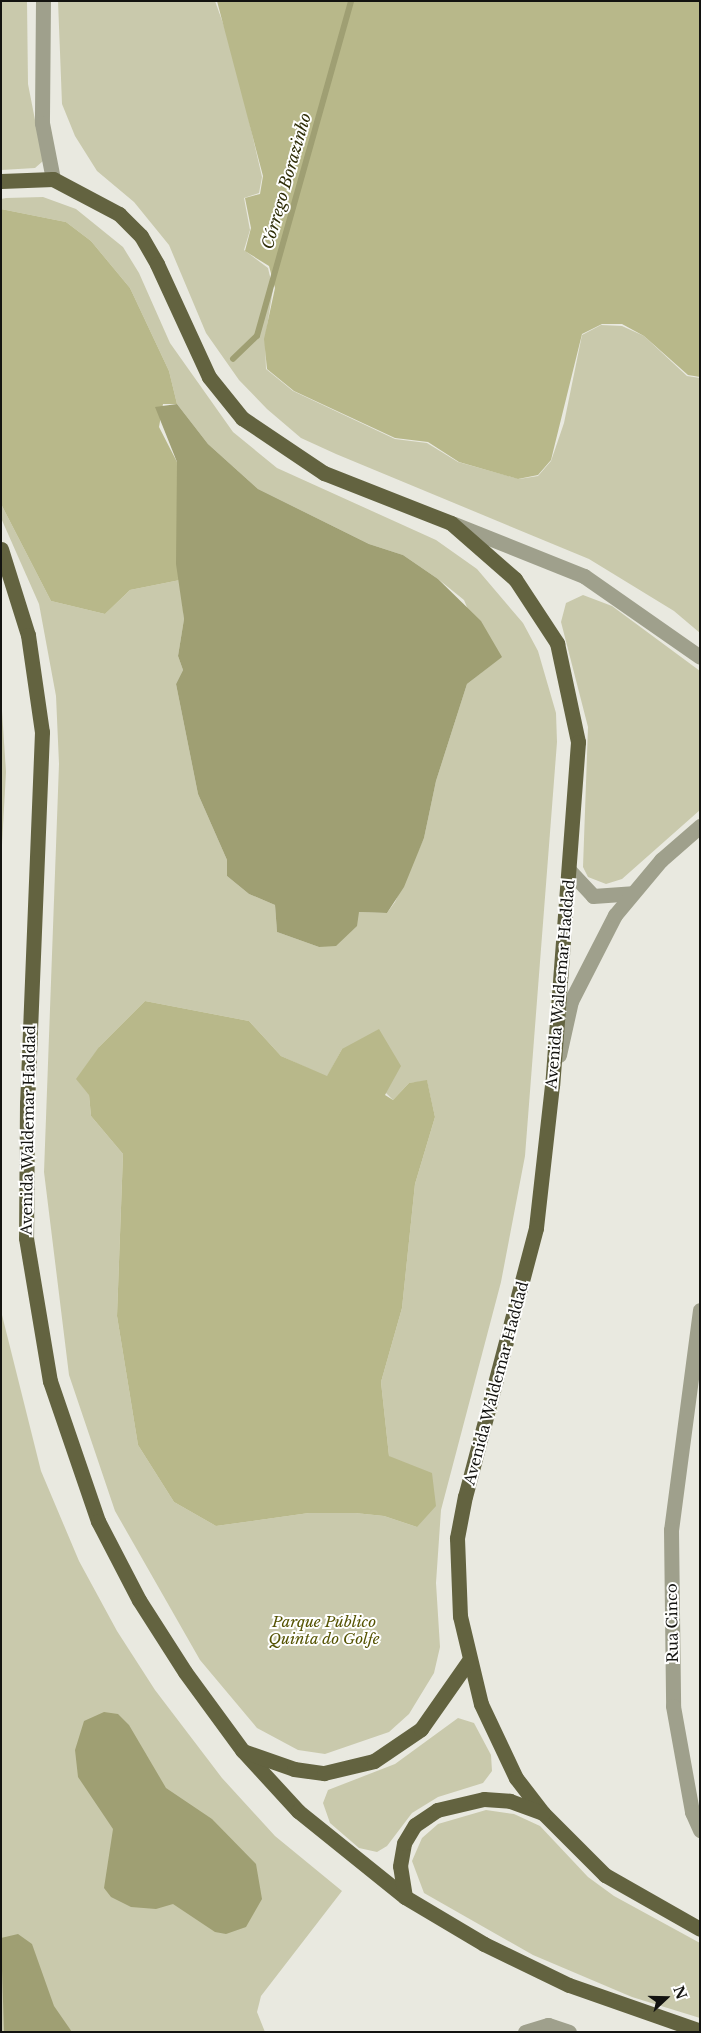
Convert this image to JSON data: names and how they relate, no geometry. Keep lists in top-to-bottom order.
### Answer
{
  "streets": {
    "main road": ["Avenida Waldemar Haddad"],
    "street": ["Rua Cinco"]
  },
  "water": ["Córrego Borazinho"],
  "parks": ["Parque Público Quinta do Golfe"],
  "north": "right"
}
